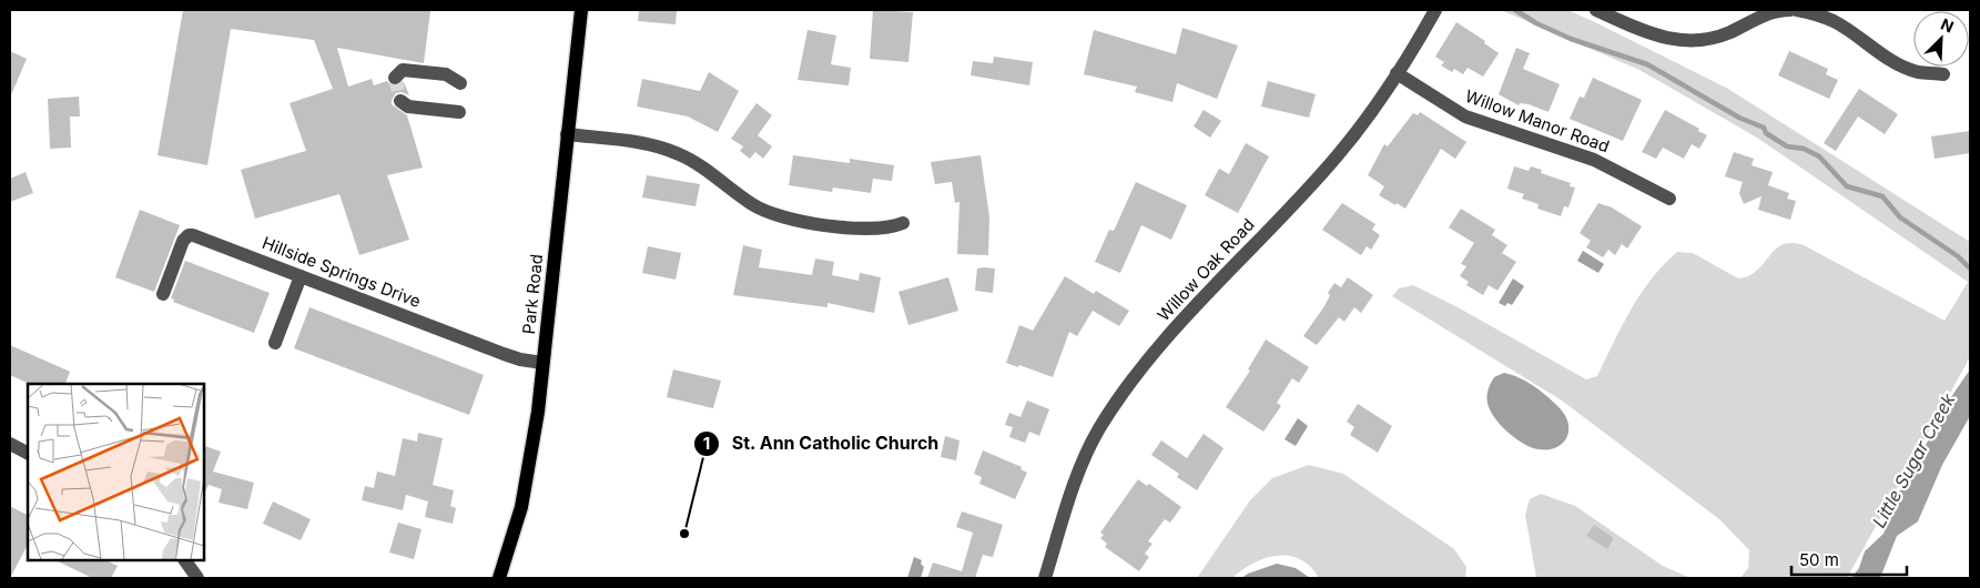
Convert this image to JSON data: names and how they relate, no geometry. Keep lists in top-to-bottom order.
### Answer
{
  "streets": {
    "main road": ["Park Road"],
    "street": ["Willow Manor Road", "Willow Oak Road", "Hillside Springs Drive"]
  },
  "crossings": [
    ["Willow Manor Road", "Willow Oak Road"],
    ["Hillside Springs Drive", "Park Road"]
  ],
  "water": ["Little Sugar Creek"],
  "places": ["St. Ann Catholic Church"],
  "scale_bar": "50 m",
  "north": "top right"
}
